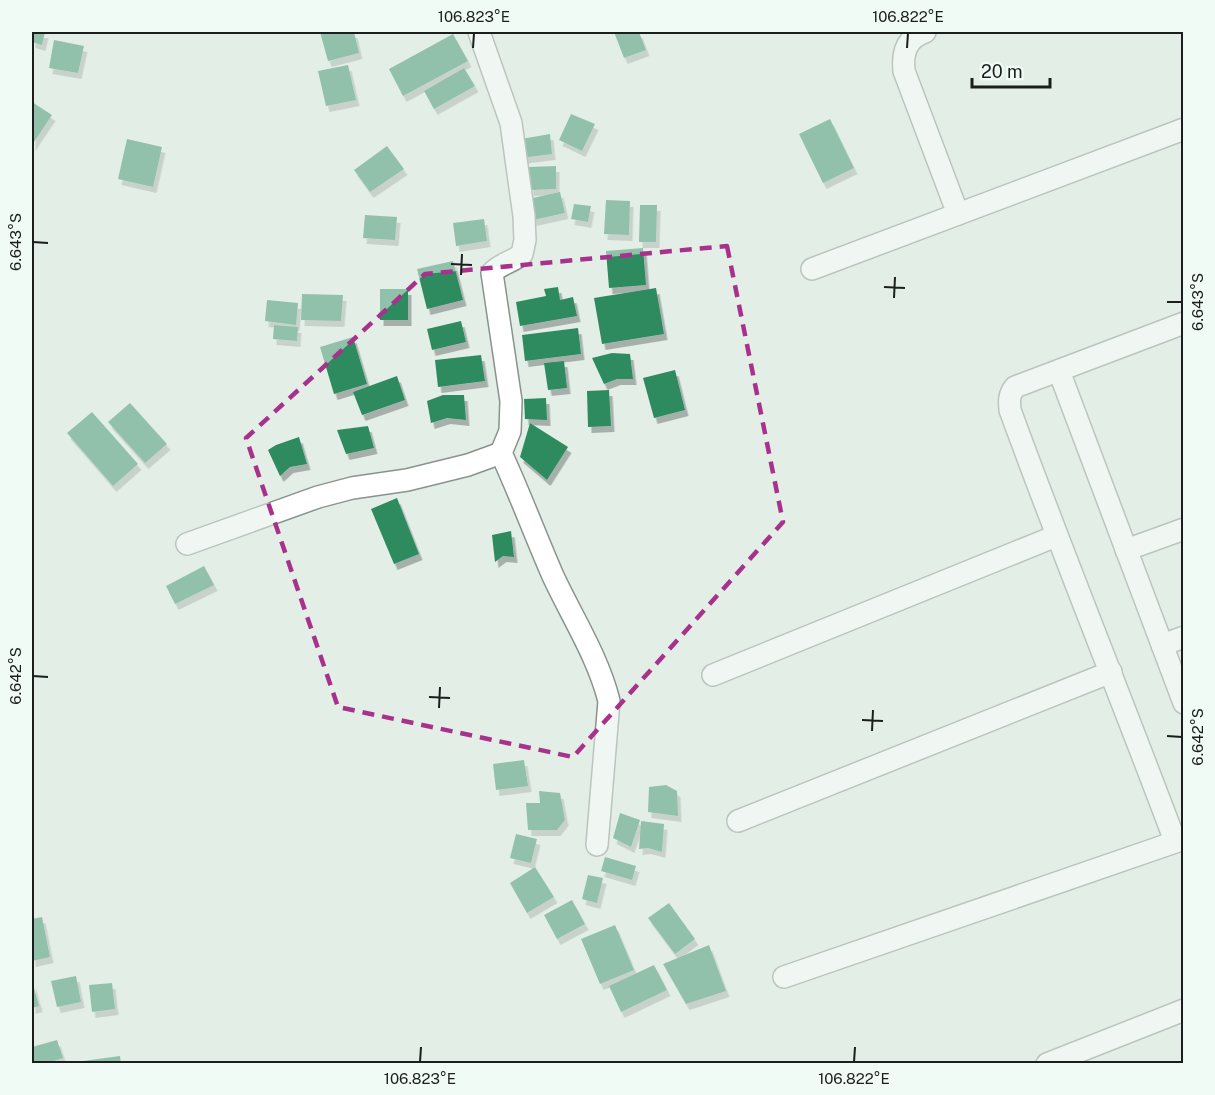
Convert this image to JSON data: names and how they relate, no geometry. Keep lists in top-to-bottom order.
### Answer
{
  "scale_bar": "20 m",
  "coordinates": [
    "106.823°E",
    "106.822°E",
    "6.643°S",
    "6.642°S"
  ]
}
